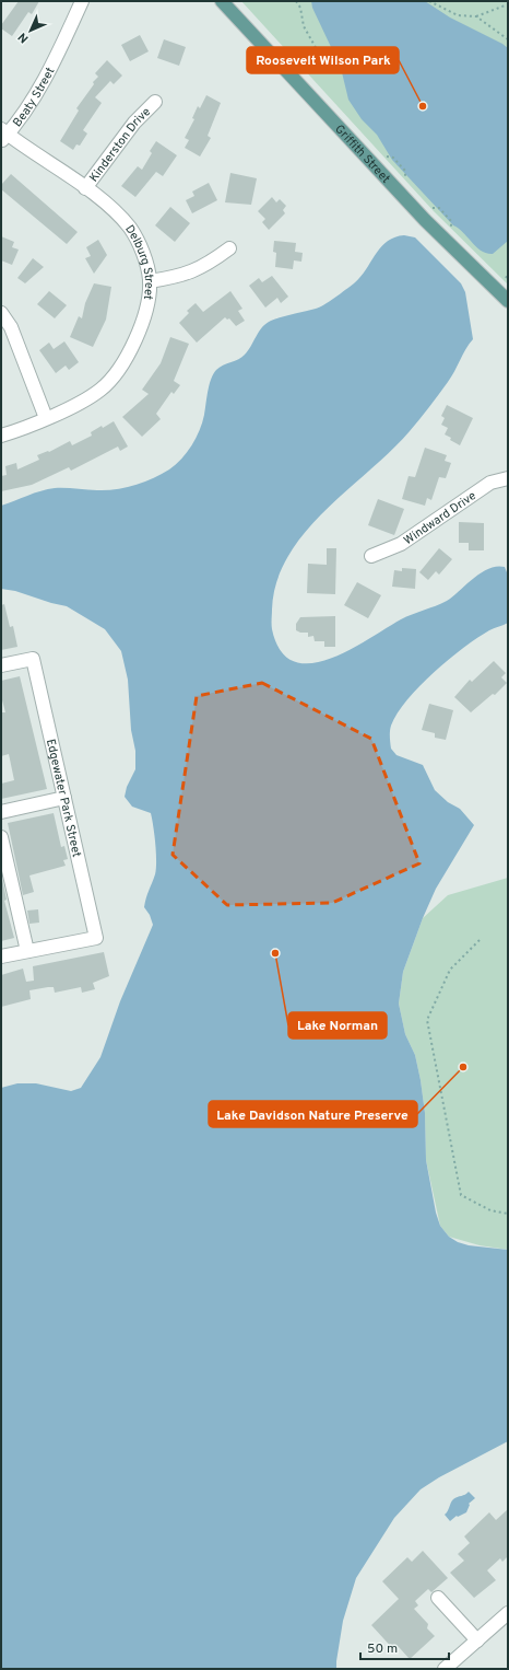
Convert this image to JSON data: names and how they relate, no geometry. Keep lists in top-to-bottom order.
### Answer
{
  "streets": {
    "main road": ["Griffith Street"],
    "street": [
      "Beaty Street",
      "Kinderston Drive",
      "Delburg Street",
      "Windward Drive",
      "Edgewater Park Street"
    ]
  },
  "crossings": [
    ["Beaty Street", "Delburg Street"],
    ["Kinderston Drive", "Delburg Street"]
  ],
  "places": ["Roosevelt Wilson Park", "Lake Norman", "Lake Davidson Nature Preserve"],
  "scale_bar": "50 m",
  "north": "bottom left"
}
